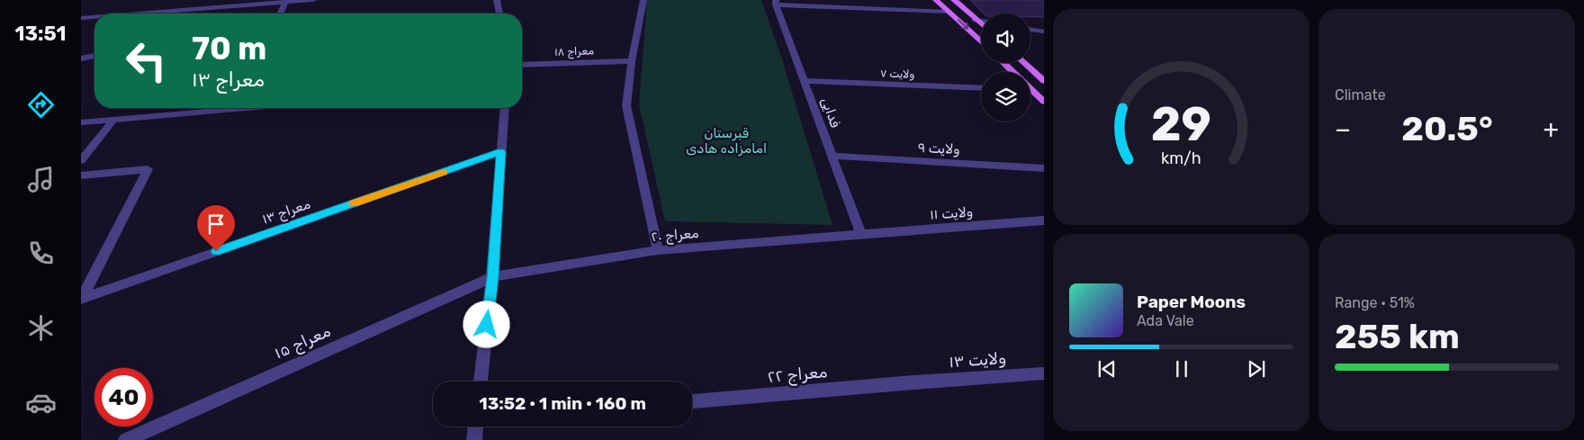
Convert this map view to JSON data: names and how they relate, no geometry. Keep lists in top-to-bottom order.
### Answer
{
  "streets": {
    "street": [
      "معراج ۱۸",
      "ولایت ۷",
      "فدایی",
      "ولایت ۹",
      "معراج ۱۳",
      "ولایت ۱۱",
      "معراج ۲۰",
      "معراج ۱۵",
      "ولایت ۱۳",
      "معراج ۲۲"
    ]
  },
  "crossings": [
    ["ولایت ۷", "فدایی"],
    ["فدایی", "ولایت ۹"],
    ["فدایی", "ولایت ۱۱"],
    ["فدایی", "معراج ۲۰"],
    ["ولایت ۱۱", "معراج ۲۰"],
    ["معراج ۲۰", "معراج ۱۵"],
    ["ولایت ۱۳", "معراج ۲۲"]
  ],
  "parks": ["قبرستان امامزاده هادی"],
  "page": {
    "tabs": "13:51",
    "tile": [
      "Climate",
      ["Range · 51%", "255 km"]
    ],
    "turn": ["70 m", "معراج ۱۳"],
    "heat": ["−", "20.5°", "+"],
    "song": ["Paper Moons", "Ada Vale"],
    "limit": "40",
    "trip": "13:52 · 1 min · 160 m",
    "gauge": ["29", "km/h"]
  }
}
